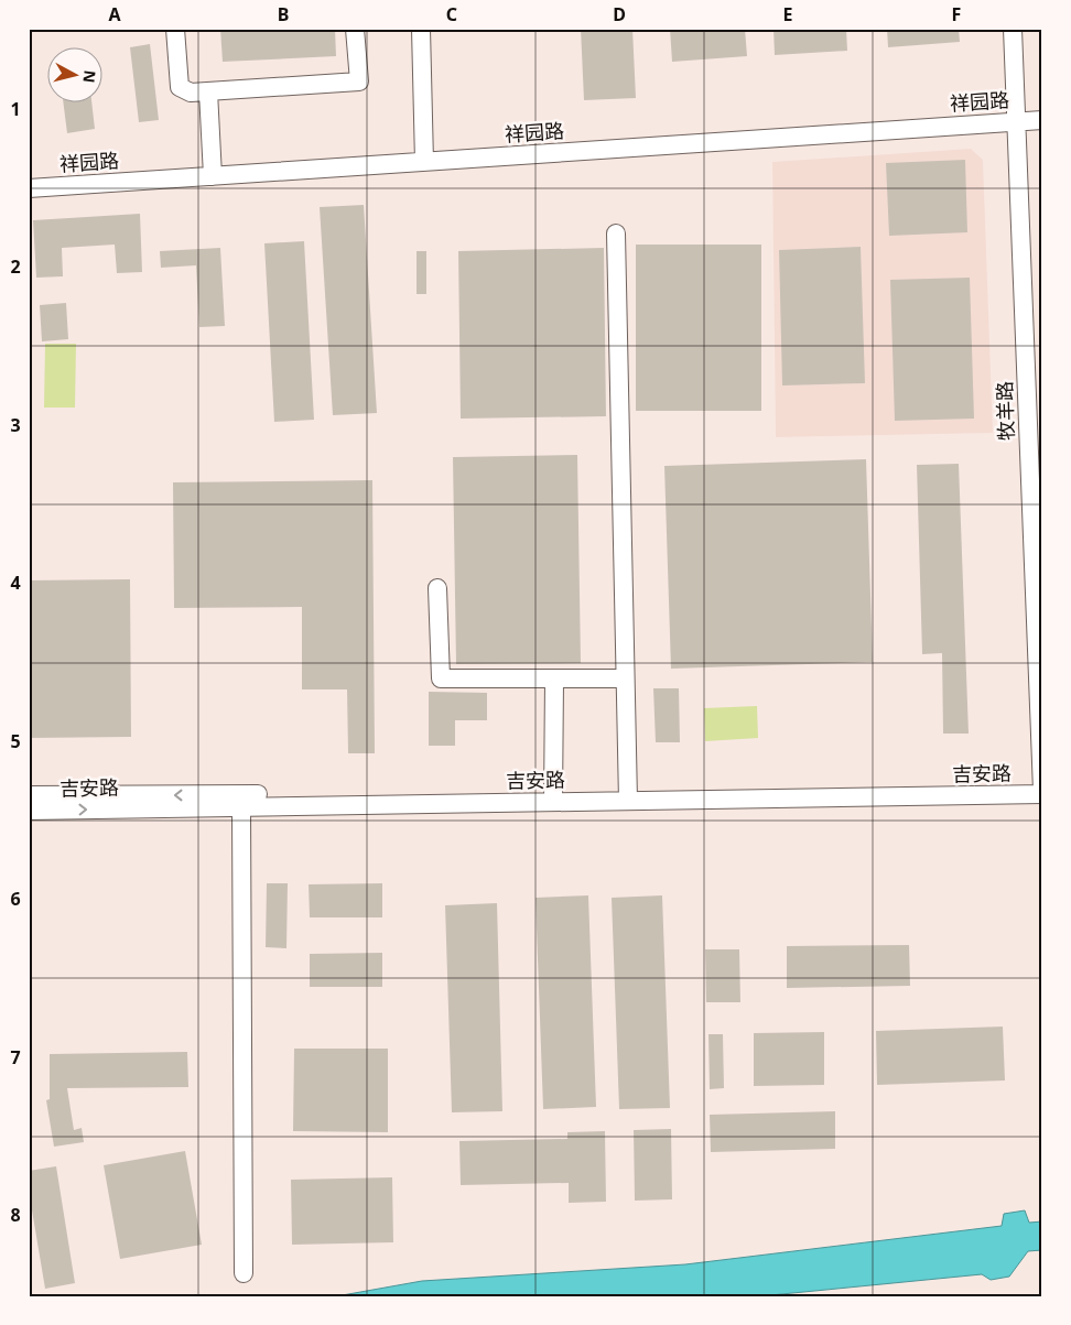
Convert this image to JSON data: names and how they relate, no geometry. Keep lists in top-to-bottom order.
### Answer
{
  "streets": {
    "street": ["祥园路", "牧羊路", "吉安路"]
  },
  "crossings": [
    ["祥园路", "牧羊路"],
    ["牧羊路", "吉安路"]
  ],
  "north": "right",
  "grid": {
    "columns": [
      "A",
      "B",
      "C",
      "D",
      "E",
      "F"
    ],
    "rows": [
      "1",
      "2",
      "3",
      "4",
      "5",
      "6",
      "7",
      "8"
    ]
  }
}
